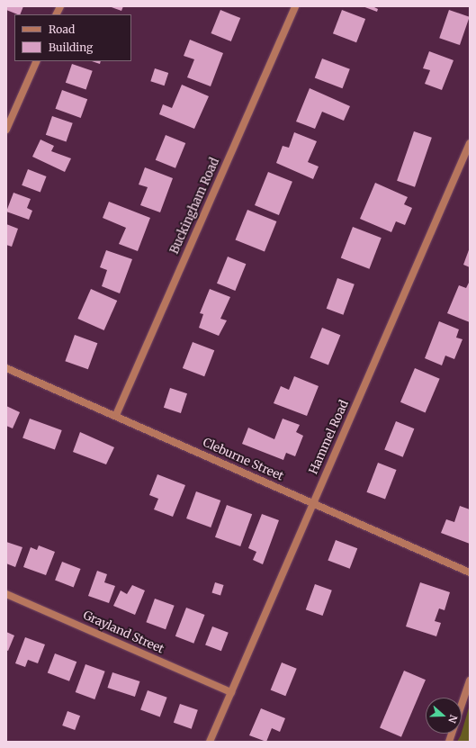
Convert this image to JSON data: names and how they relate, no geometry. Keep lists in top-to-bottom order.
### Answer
{
  "streets": {
    "street": [
      "Buckingham Road",
      "Hammel Road",
      "Cleburne Street",
      "Grayland Street"
    ]
  },
  "crossings": [
    ["Buckingham Road", "Cleburne Street"],
    ["Hammel Road", "Cleburne Street"],
    ["Hammel Road", "Grayland Street"]
  ],
  "legend": ["Road", "Building"],
  "north": "right"
}
